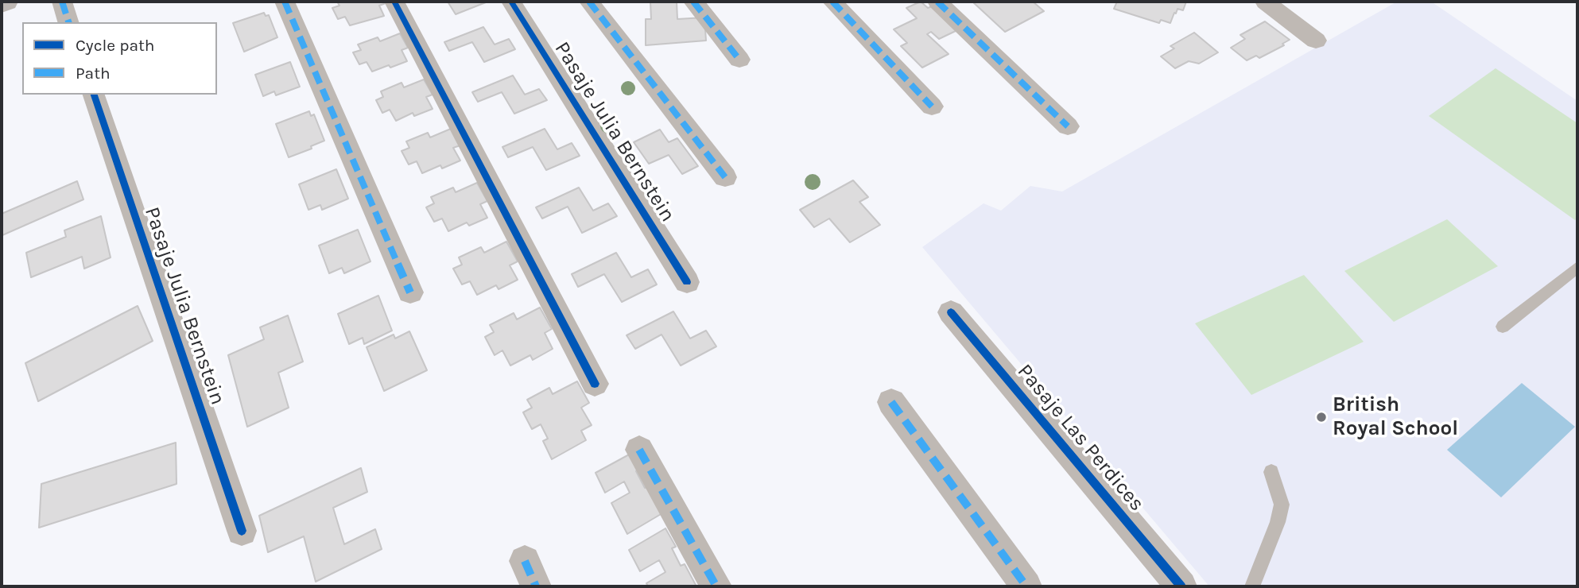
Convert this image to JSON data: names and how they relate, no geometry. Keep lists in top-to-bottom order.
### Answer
{
  "streets": {
    "street": ["Pasaje Julia Bernstein", "Pasaje Las Perdices"]
  },
  "places": ["British Royal School"],
  "legend": ["Cycle path", "Path"]
}
